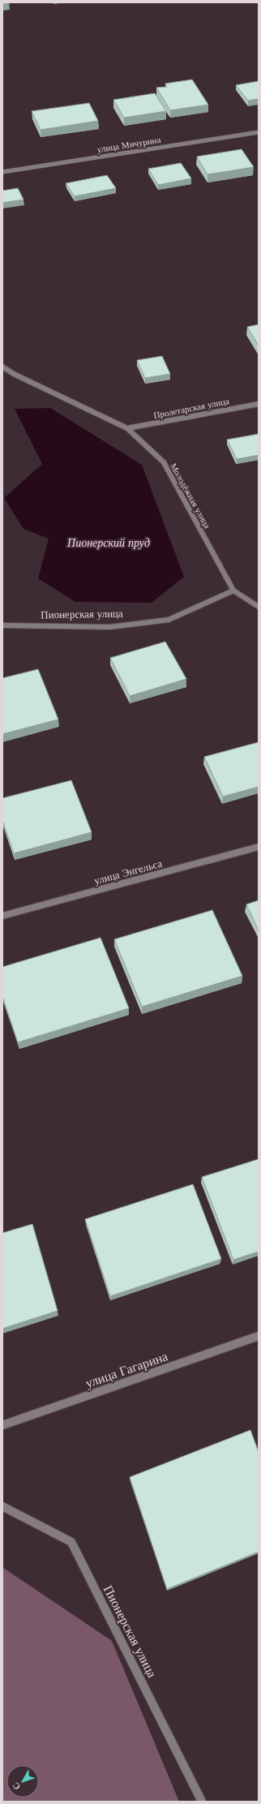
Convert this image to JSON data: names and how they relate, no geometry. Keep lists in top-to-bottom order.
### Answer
{
  "streets": {
    "street": [
      "улица Мичурина",
      "Пролетарская улица",
      "Молодёжная улица",
      "Пионерская улица",
      "улица Энгельса",
      "улица Гагарина"
    ]
  },
  "crossings": [
    ["Пролетарская улица", "Молодёжная улица"],
    ["Молодёжная улица", "Пионерская улица"]
  ],
  "water": ["Пионерский пруд"],
  "north": "bottom left"
}
